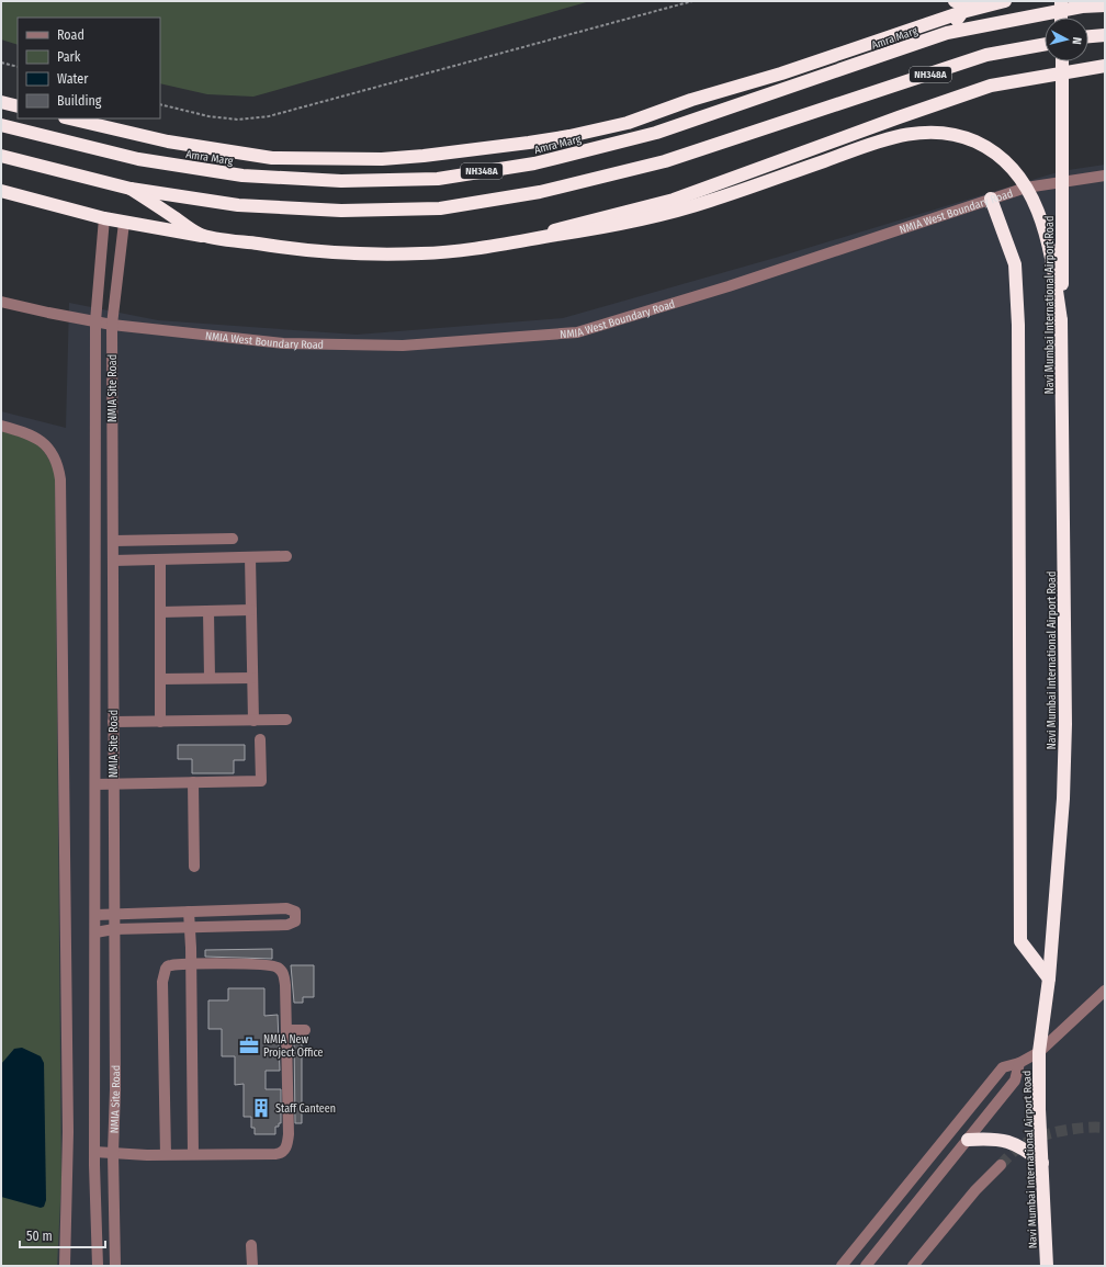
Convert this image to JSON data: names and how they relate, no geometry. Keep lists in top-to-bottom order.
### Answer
{
  "streets": {
    "highway": ["Amra Marg", "NH348A", "Navi Mumbai International Airport Road"],
    "street": ["NMIA West Boundary Road", "NMIA Site Road"]
  },
  "crossings": [
    ["NMIA West Boundary Road", "NMIA Site Road"]
  ],
  "places": {
    "office": ["NMIA New Project Office"],
    "building": ["Staff Canteen"]
  },
  "legend": [
    "Road",
    "Park",
    "Water",
    "Building"
  ],
  "scale_bar": "50 m",
  "north": "right"
}
